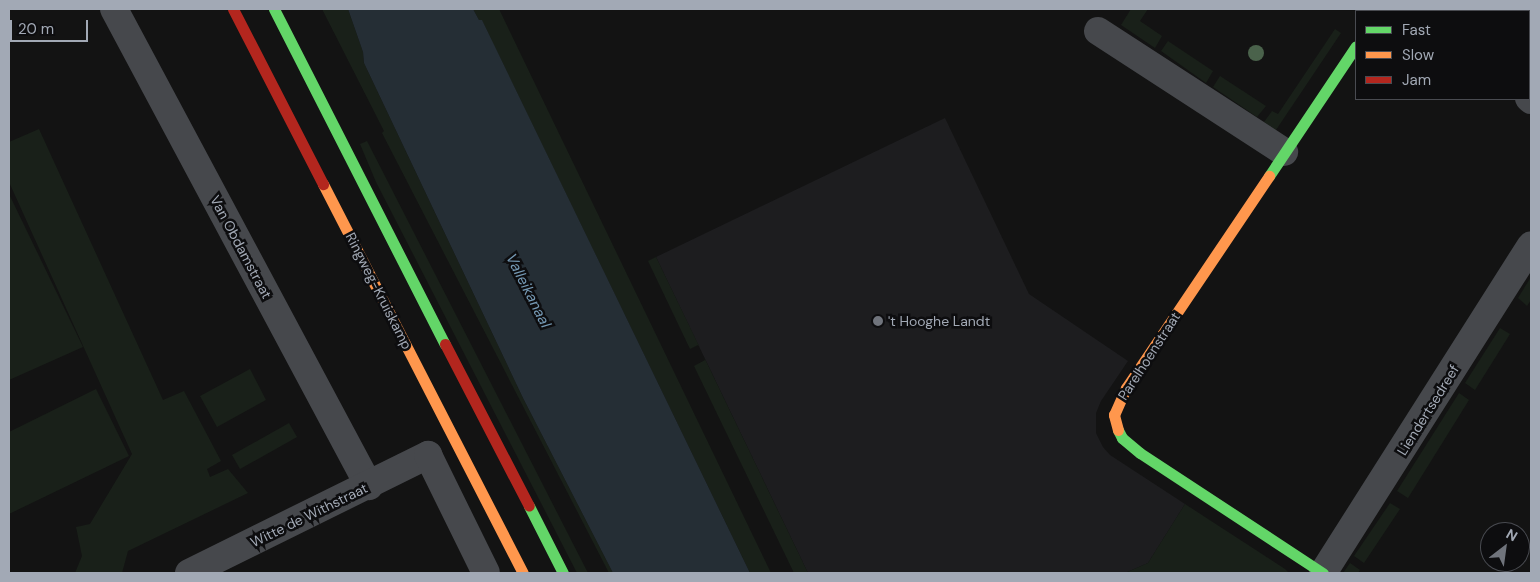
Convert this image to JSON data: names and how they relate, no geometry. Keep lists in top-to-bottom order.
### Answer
{
  "streets": {
    "main road": ["Ringweg-Kruiskamp", "Parelhoenstraat"],
    "street": ["Van Obdamstraat", "Liendertsedreef", "Witte de Withstraat"]
  },
  "crossings": [
    ["Van Obdamstraat", "Witte de Withstraat"],
    ["Parelhoenstraat", "Liendertsedreef"]
  ],
  "water": ["Valleikanaal"],
  "places": ["'t Hooghe Landt"],
  "legend": ["Fast", "Slow", "Jam"],
  "scale_bar": "20 m",
  "north": "top right"
}
